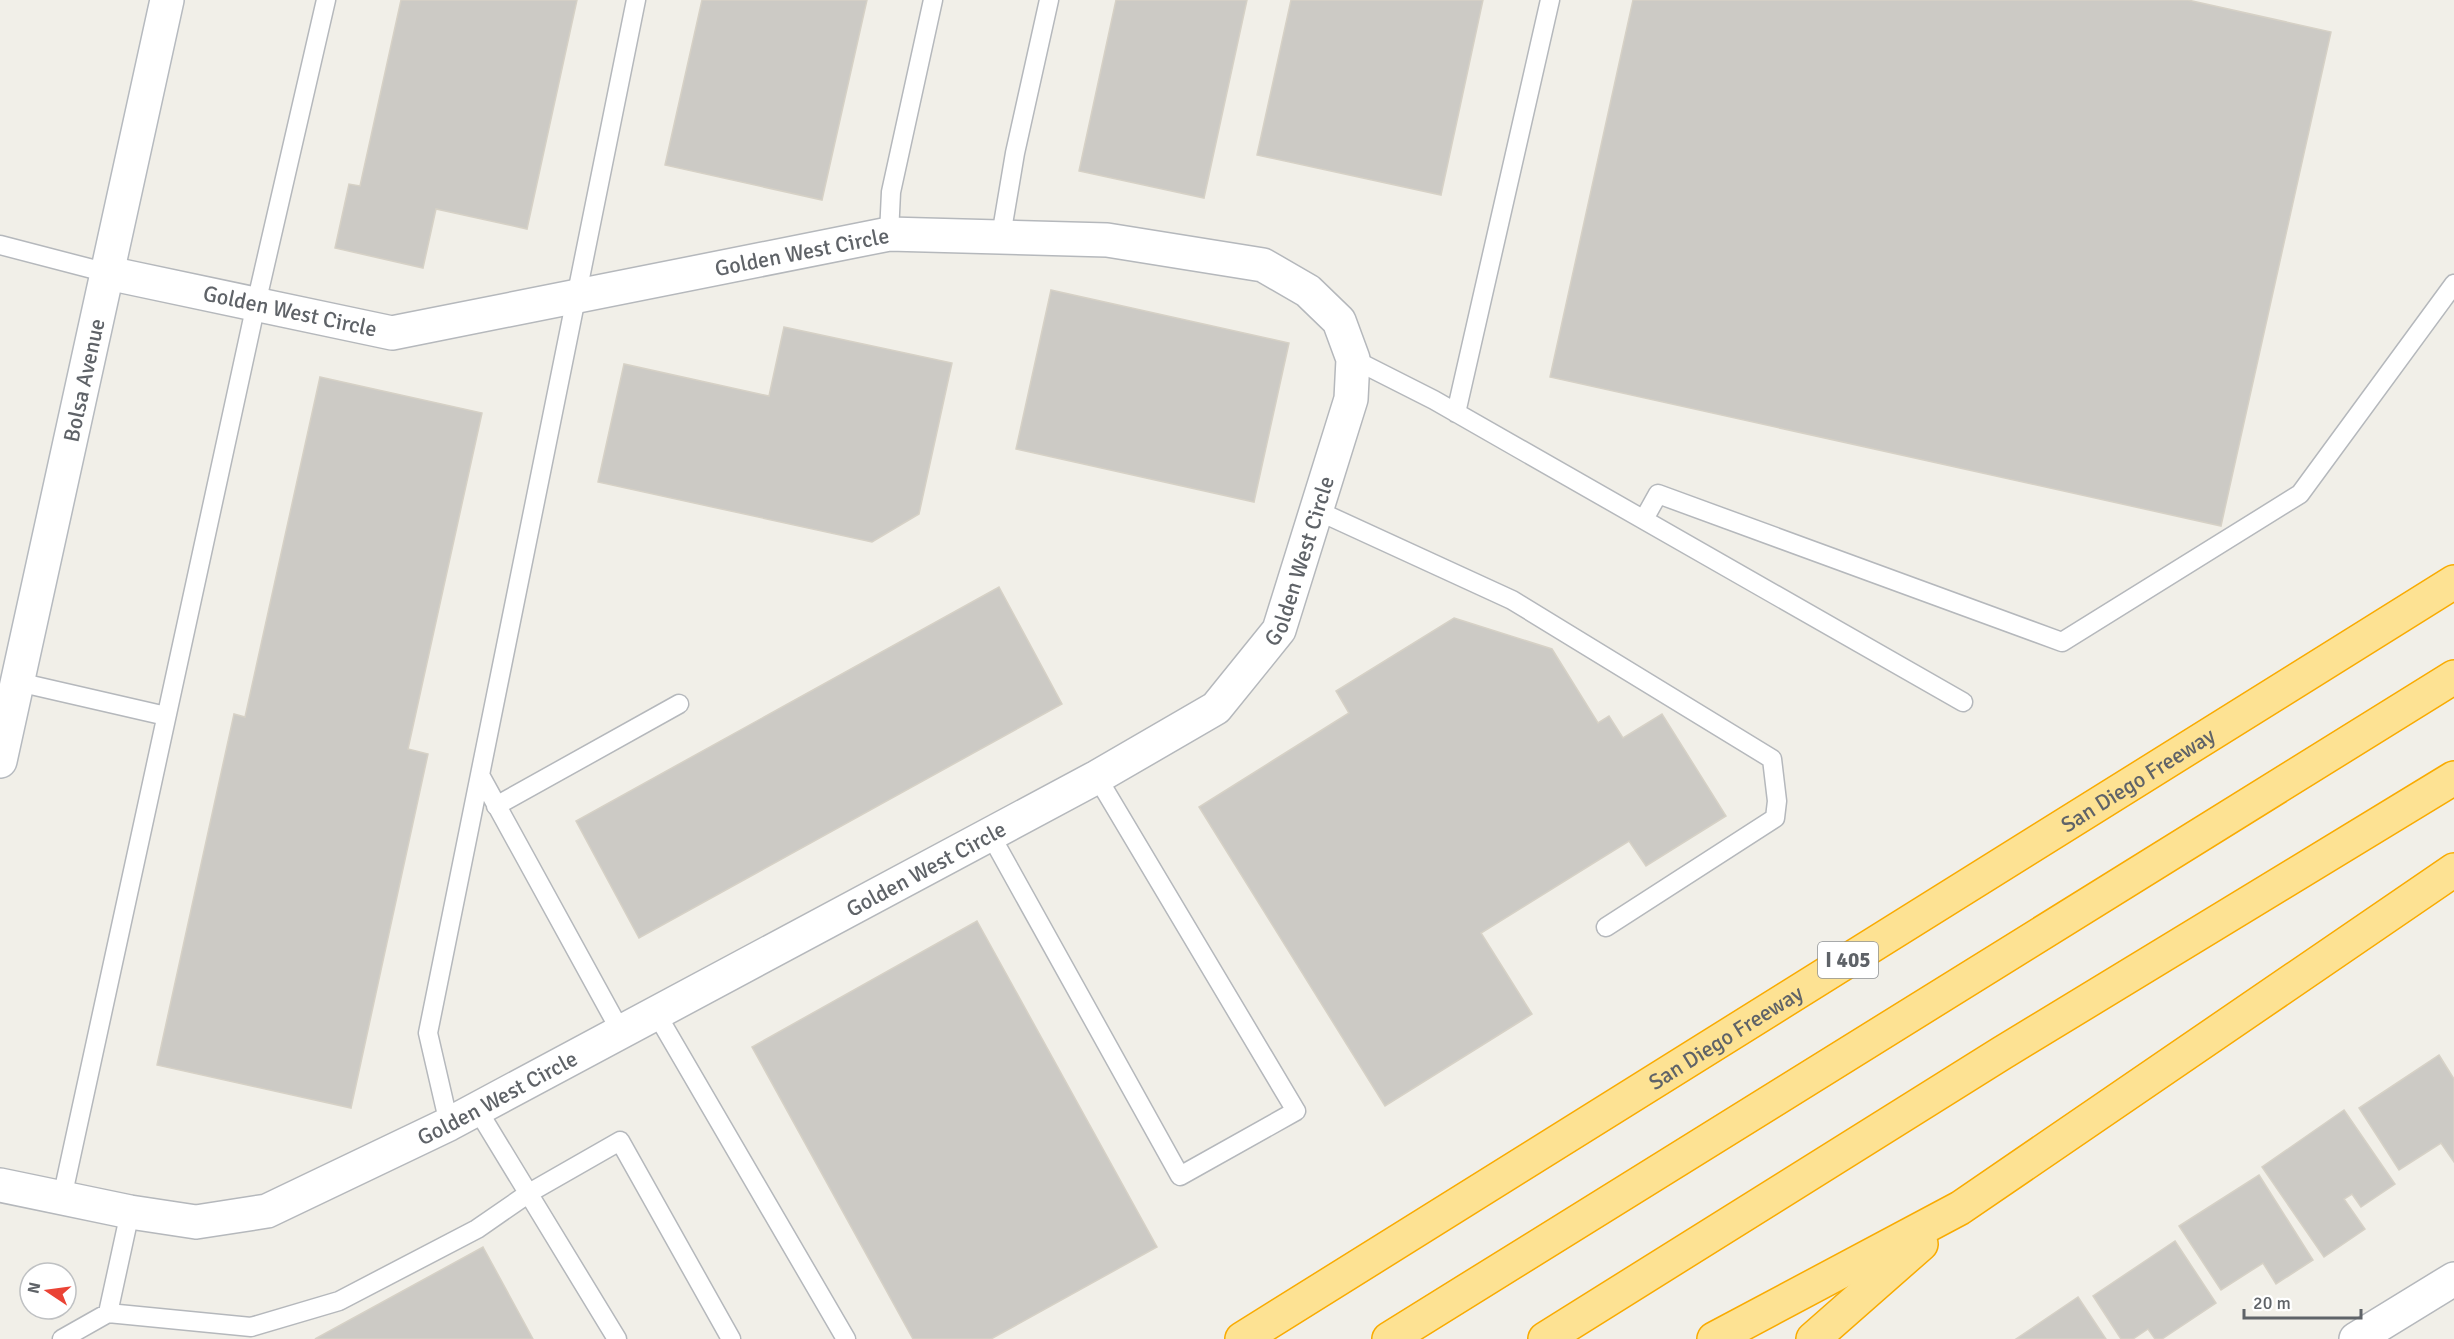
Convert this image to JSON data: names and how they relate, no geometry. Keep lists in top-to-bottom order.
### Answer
{
  "streets": {
    "highway": ["San Diego Freeway", "I 405"],
    "street": ["Golden West Circle", "Bolsa Avenue"]
  },
  "crossings": [
    ["Golden West Circle", "Bolsa Avenue"]
  ],
  "scale_bar": "20 m",
  "north": "left"
}
